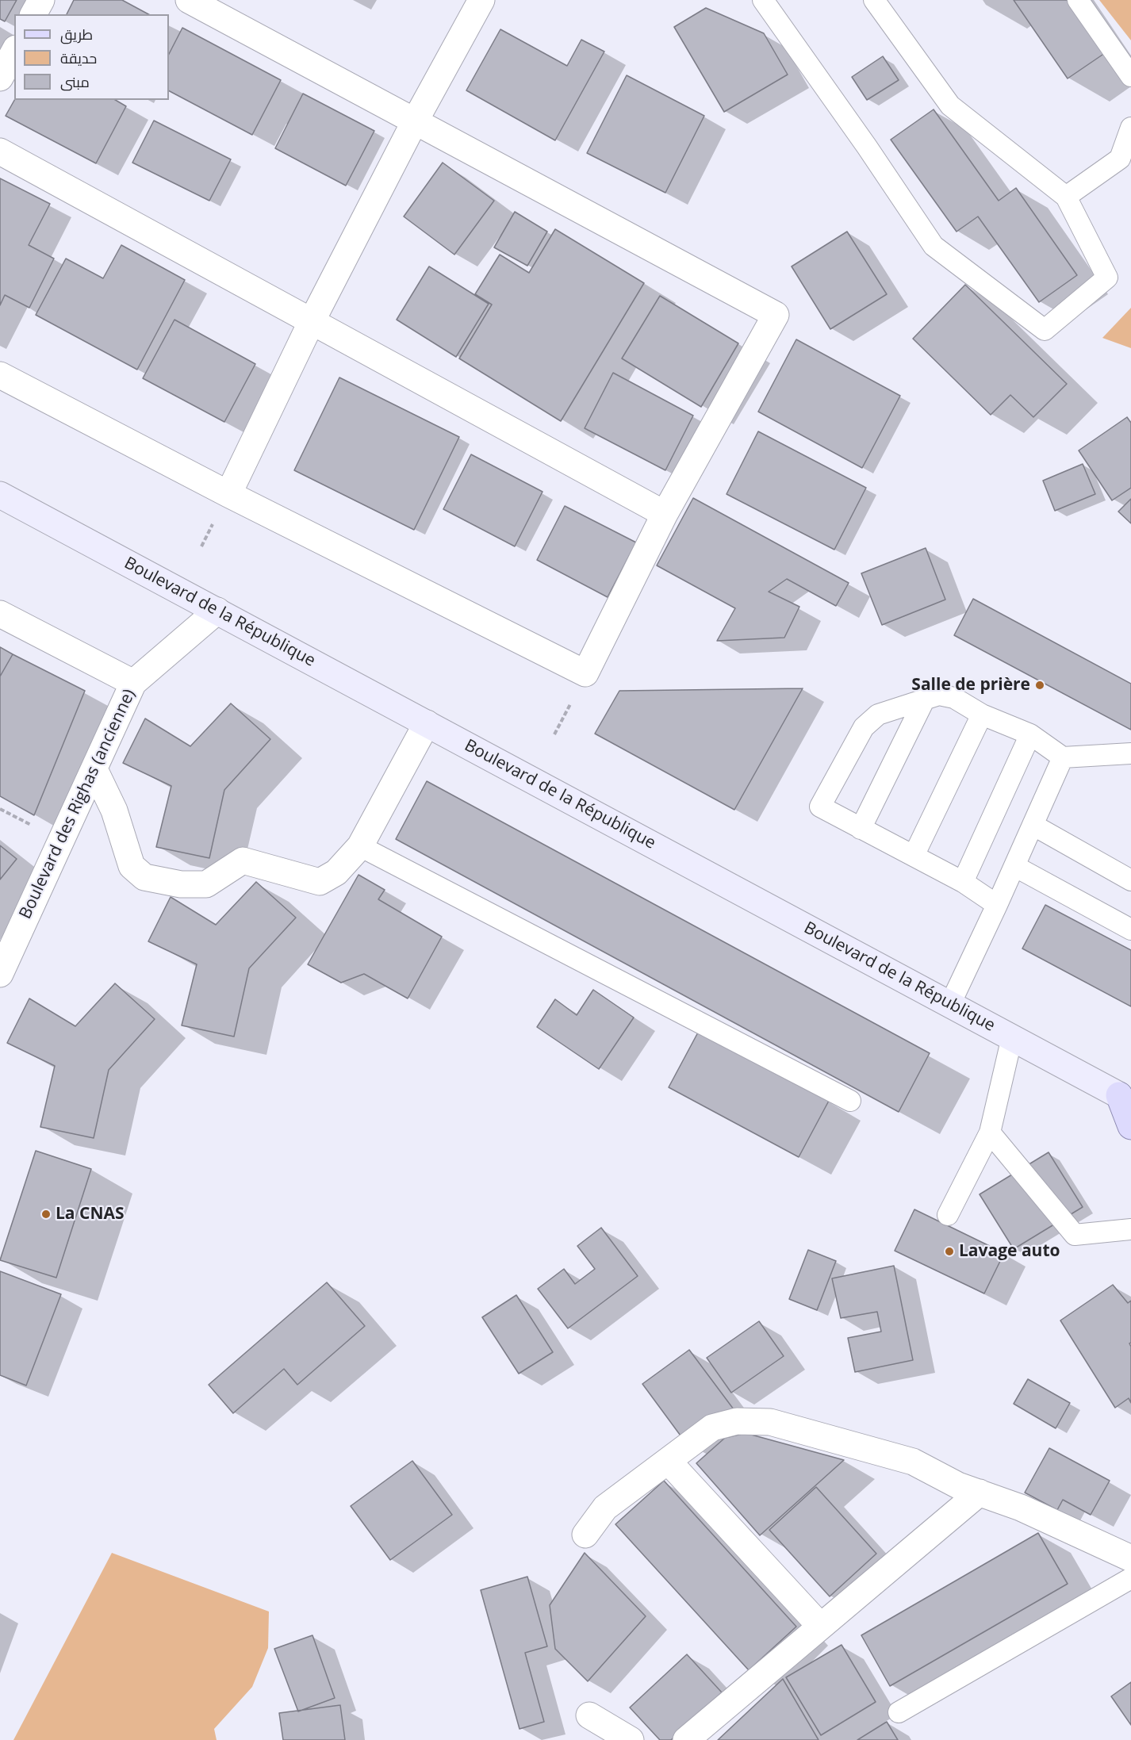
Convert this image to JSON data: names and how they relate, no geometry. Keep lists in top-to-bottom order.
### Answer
{
  "streets": {
    "main road": ["Boulevard de la République"],
    "street": ["Boulevard des Righas (ancienne)"]
  },
  "crossings": [
    ["Boulevard de la République", "Boulevard des Righas (ancienne)"]
  ],
  "places": ["Salle de prière", "La CNAS", "Lavage auto"],
  "legend": ["طريق", "حديقة", "مبنى"]
}
